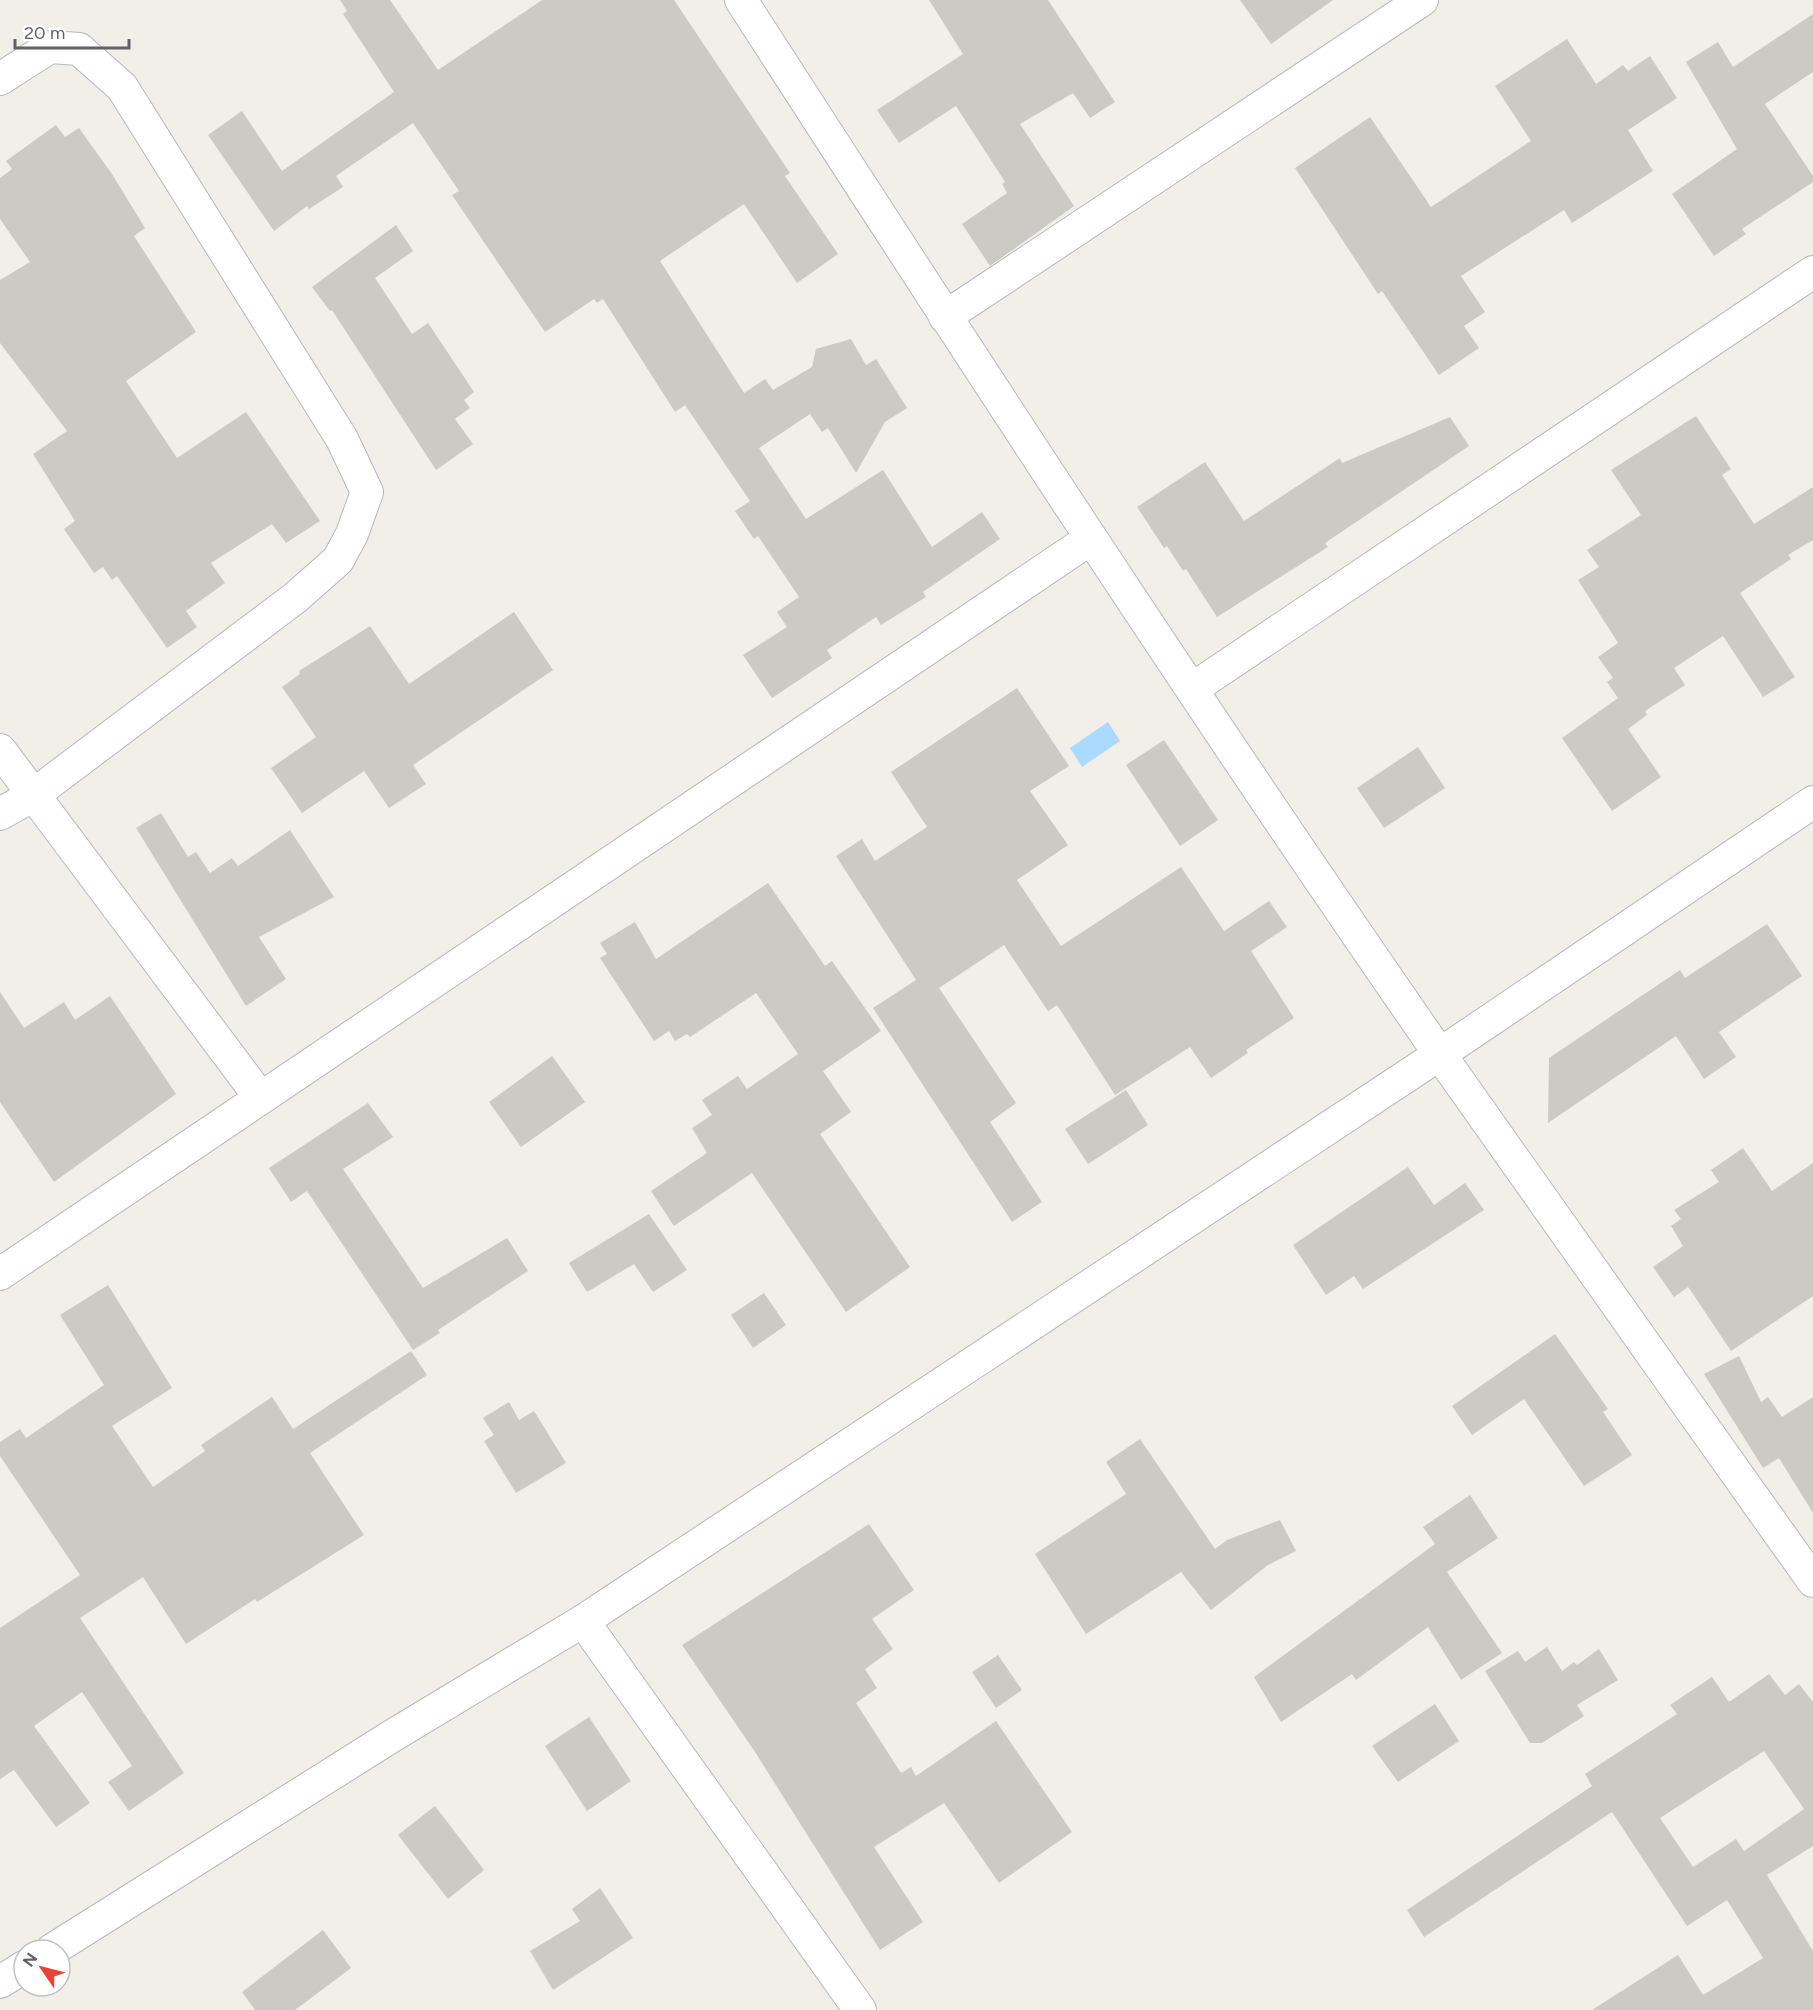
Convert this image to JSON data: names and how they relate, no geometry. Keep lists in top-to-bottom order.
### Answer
{
  "scale_bar": "20 m",
  "north": "top left"
}
